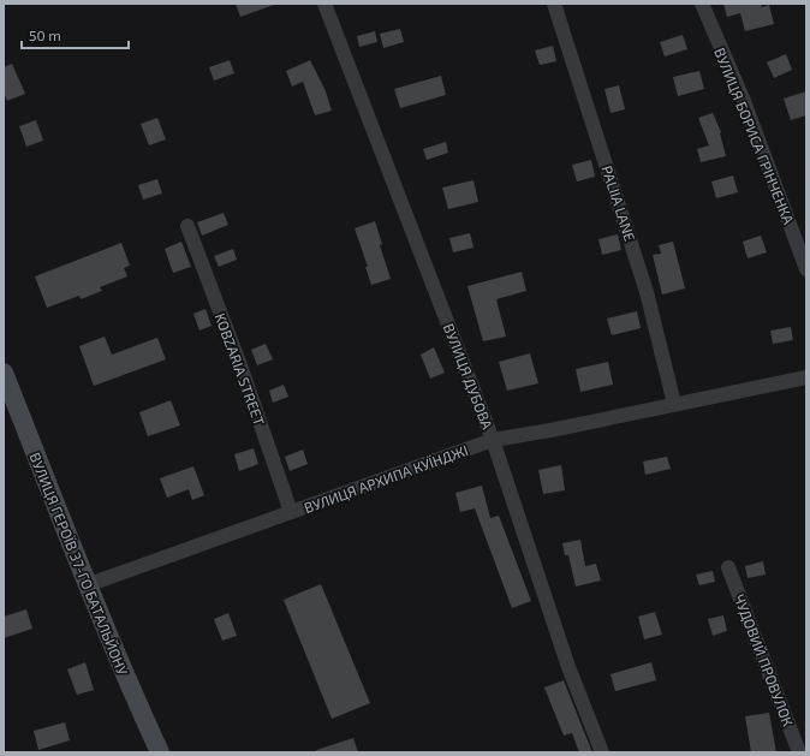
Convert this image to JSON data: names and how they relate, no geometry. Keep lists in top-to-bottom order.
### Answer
{
  "streets": {
    "street": [
      "ВУЛИЦЯ БОРИСА ГРІНЧЕНКА",
      "PALIIA LANE",
      "KOBZARIA STREET",
      "ВУЛИЦЯ ДУБОВА",
      "ВУЛИЦЯ АРХИПА КУЇНДЖІ",
      "ВУЛИЦЯ ГЕРОЇВ 37-ГО БАТАЛЬЙОНУ",
      "ЧУДОВИЙ ПРОВУЛОК"
    ]
  },
  "crossings": [
    ["PALIIA LANE", "ВУЛИЦЯ АРХИПА КУЇНДЖІ"],
    ["KOBZARIA STREET", "ВУЛИЦЯ АРХИПА КУЇНДЖІ"],
    ["ВУЛИЦЯ ДУБОВА", "ВУЛИЦЯ АРХИПА КУЇНДЖІ"],
    ["ВУЛИЦЯ АРХИПА КУЇНДЖІ", "ВУЛИЦЯ ГЕРОЇВ 37-ГО БАТАЛЬЙОНУ"]
  ],
  "scale_bar": "50 m"
}
